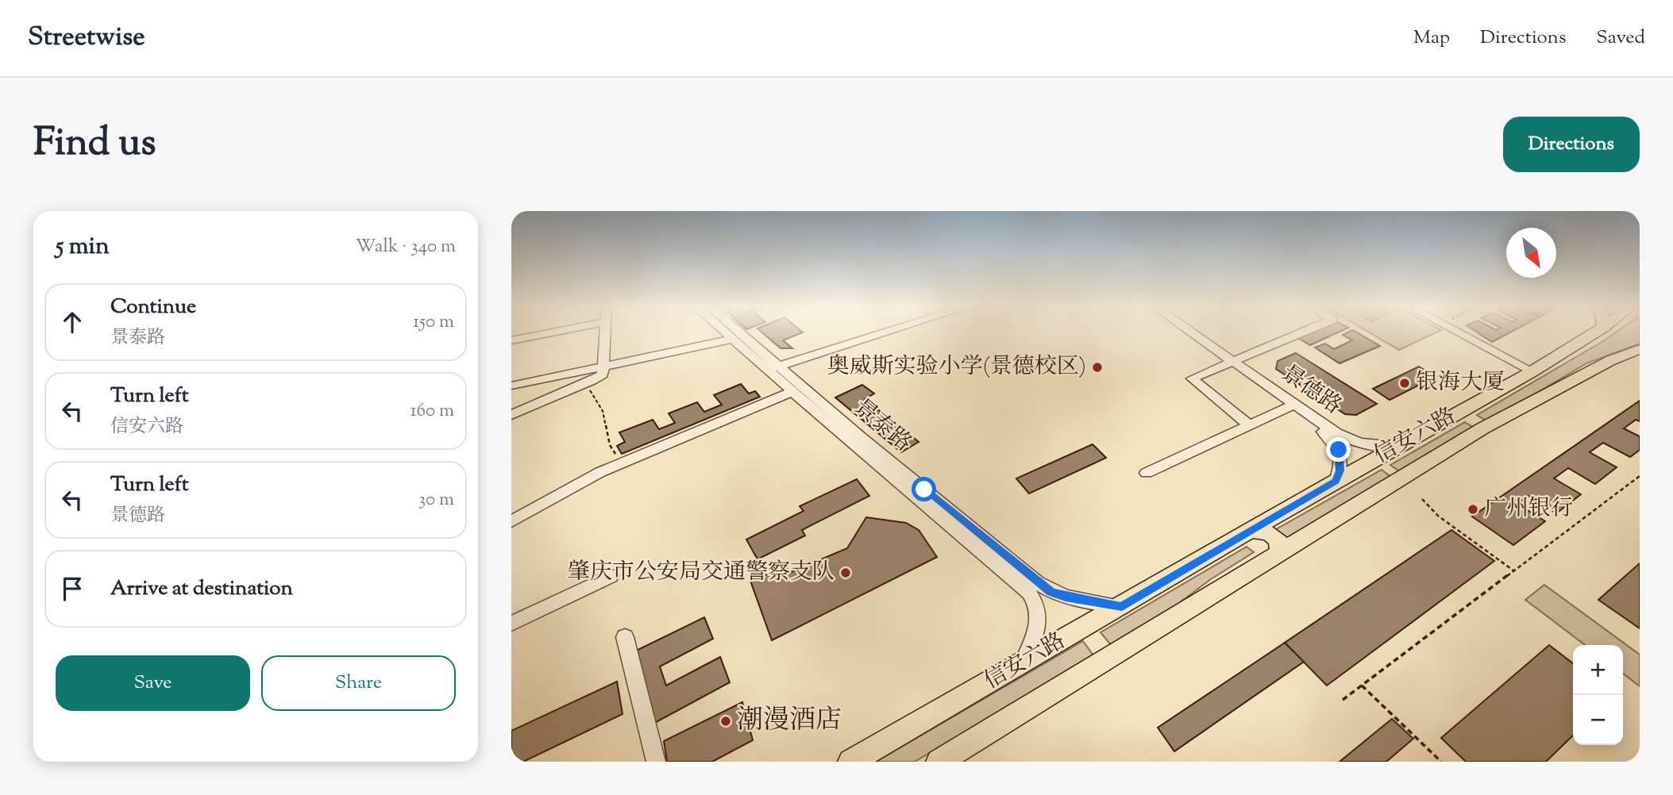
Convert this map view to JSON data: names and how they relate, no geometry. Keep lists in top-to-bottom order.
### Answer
{
  "streets": {
    "main road": ["信安六路"],
    "street": ["景德路", "景泰路"]
  },
  "crossings": [
    ["景德路", "信安六路"],
    ["景泰路", "信安六路"]
  ],
  "places": [
    "奥威斯实验小学(景德校区)",
    "银海大厦",
    "广州银行",
    "肇庆市公安局交通警察支队",
    "潮漫酒店"
  ],
  "north": "bottom right",
  "page": {
    "header": "Streetwise",
    "nav": ["Map", "Directions", "Saved"],
    "title": "Find us",
    "buttons": [
      "Directions",
      ["Save", "Share"]
    ],
    "heading": ["5 min", "Walk · 340 m"],
    "list": [
      ["Continue", "景泰路", "150 m"],
      ["Turn left", "信安六路", "160 m"],
      ["Turn left", "景德路", "30 m"],
      "Arrive at destination"
    ],
    "map_buttons": ["+", "−"]
  }
}
